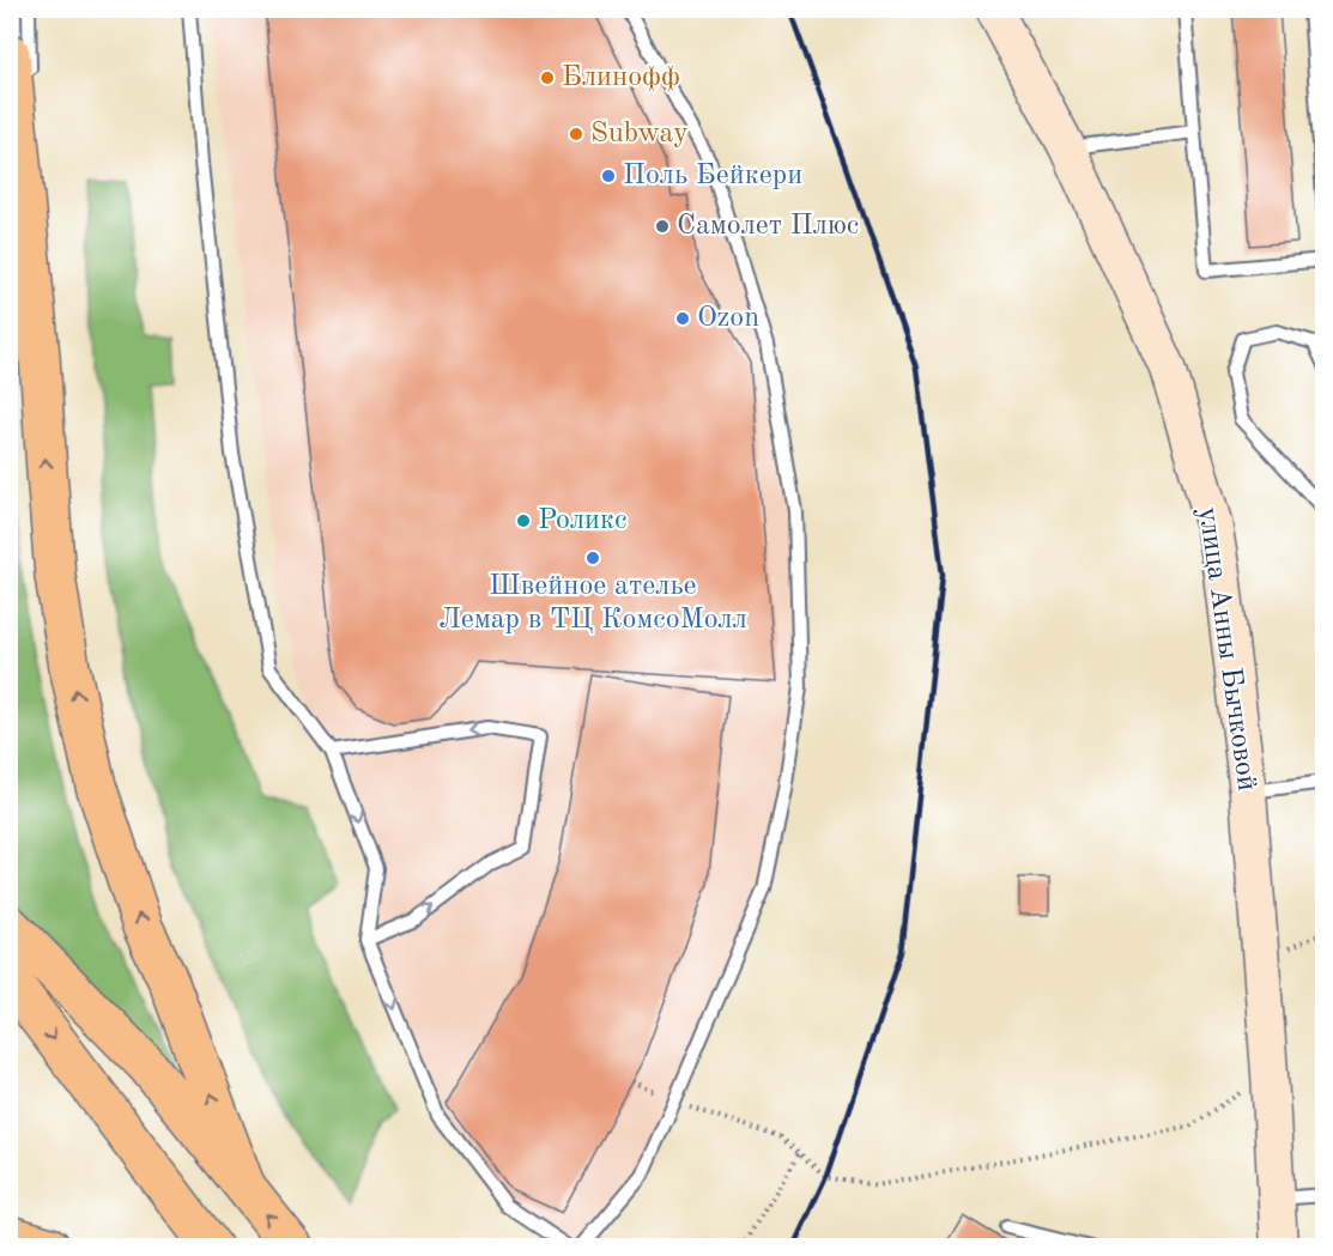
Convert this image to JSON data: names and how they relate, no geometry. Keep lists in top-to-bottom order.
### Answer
{
  "streets": {
    "street": ["улица Анны Бычковой"]
  },
  "places": [
    "Блинофф",
    "Subway",
    "Поль Бейкери",
    "Самолет Плюс",
    "Ozon",
    "Роликс",
    "Швейное ателье Лемар в ТЦ КомсоМолл"
  ]
}
